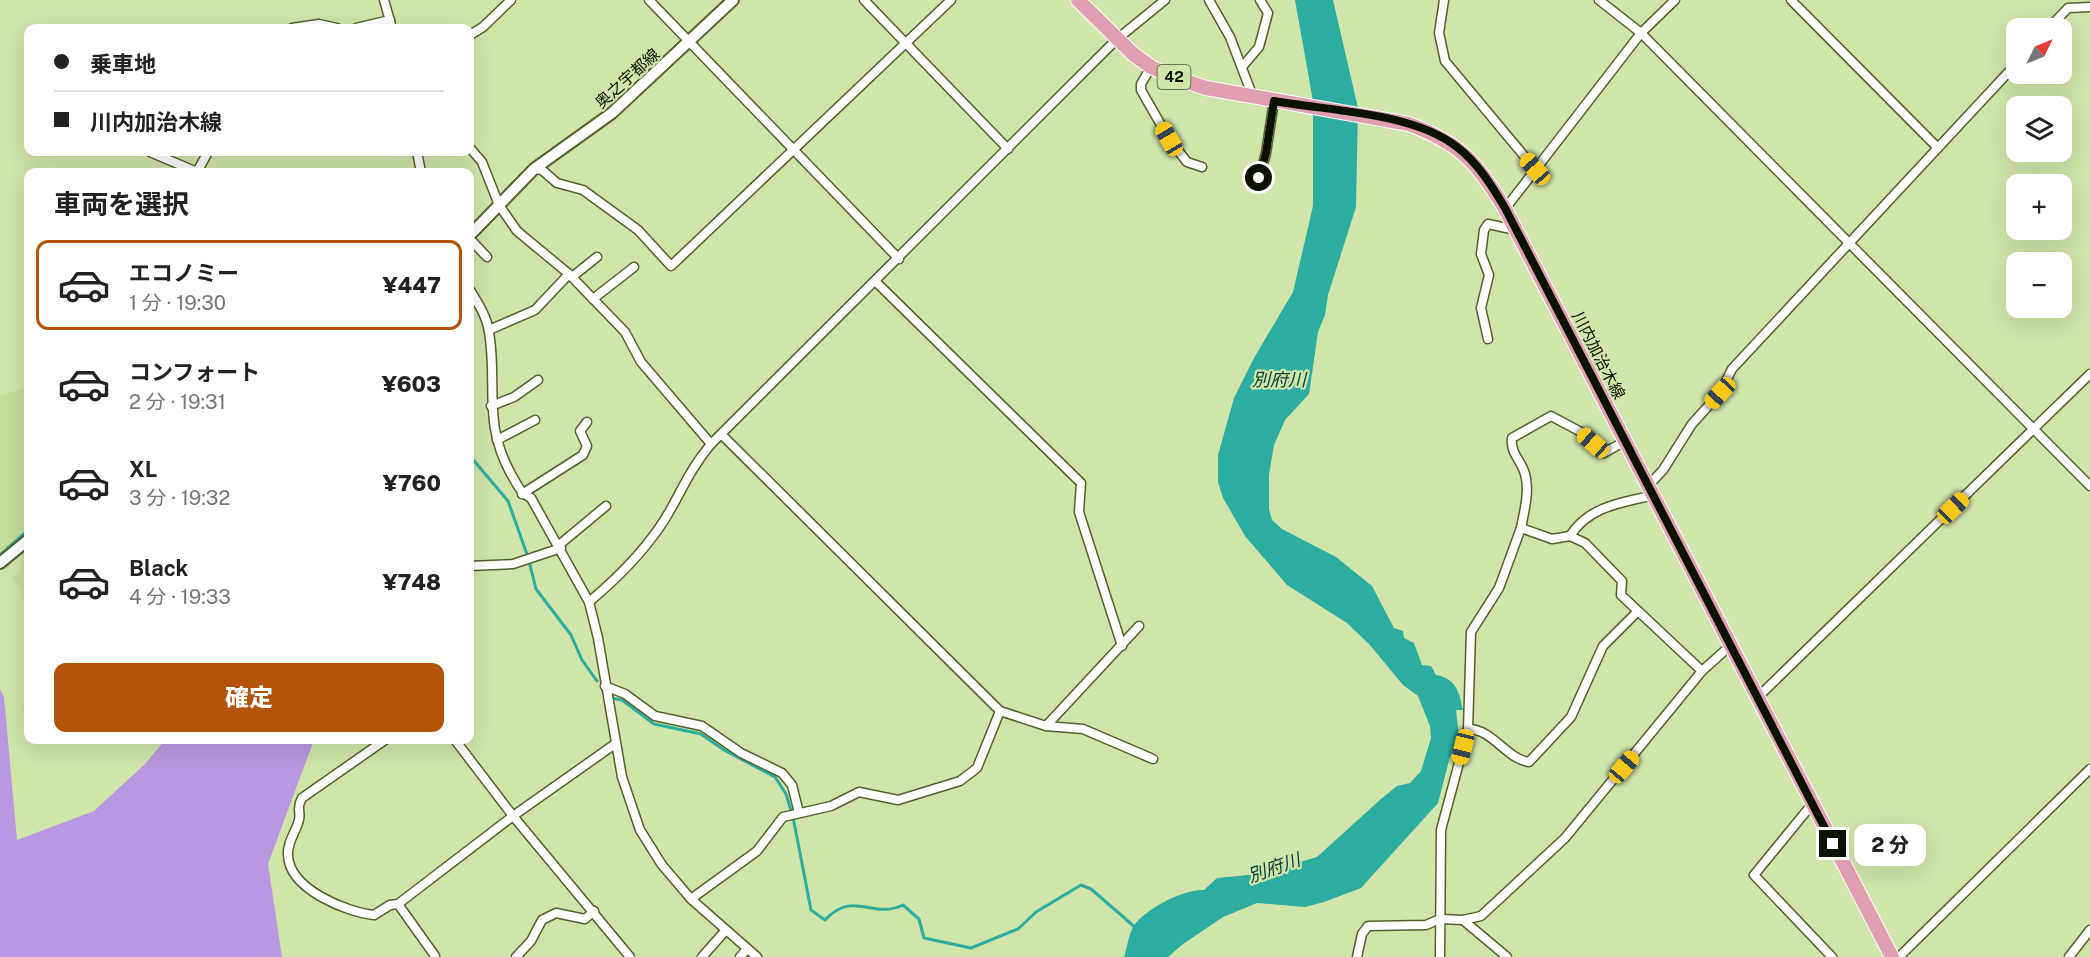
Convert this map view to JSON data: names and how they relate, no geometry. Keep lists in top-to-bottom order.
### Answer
{
  "streets": {
    "main road": ["42", "川内加治木線"],
    "street": ["奥之宇都線"]
  },
  "water": ["別府川"],
  "north": "top right",
  "page": {
    "map_buttons": ["+", "−"],
    "banner": ["乗車地", "川内加治木線"],
    "heading": "車両を選択",
    "list": [
      {
        "name": "エコノミー",
        "note": "1 分 · 19:30",
        "value": "¥447"
      },
      {
        "name": "コンフォート",
        "note": "2 分 · 19:31",
        "value": "¥603"
      },
      {
        "name": "XL",
        "note": "3 分 · 19:32",
        "value": "¥760"
      },
      {
        "name": "Black",
        "note": "4 分 · 19:33",
        "value": "¥748"
      }
    ],
    "buttons": "確定",
    "bubble": "2 分"
  }
}
